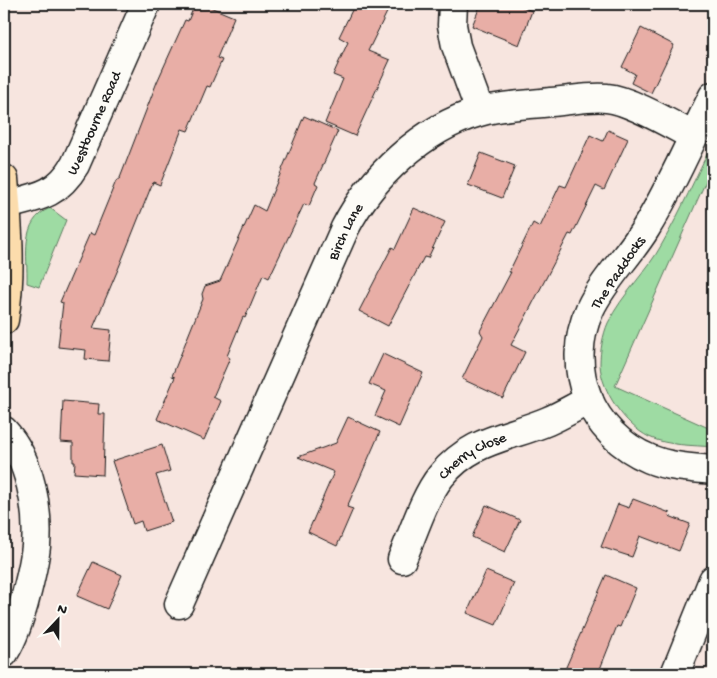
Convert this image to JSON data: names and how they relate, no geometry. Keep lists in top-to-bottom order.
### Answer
{
  "streets": {
    "street": [
      "Westbourne Road",
      "Birch Lane",
      "The Paddocks",
      "Cherry Close"
    ]
  },
  "crossings": [
    ["Birch Lane", "The Paddocks"],
    ["The Paddocks", "Cherry Close"]
  ],
  "north": "top"
}
